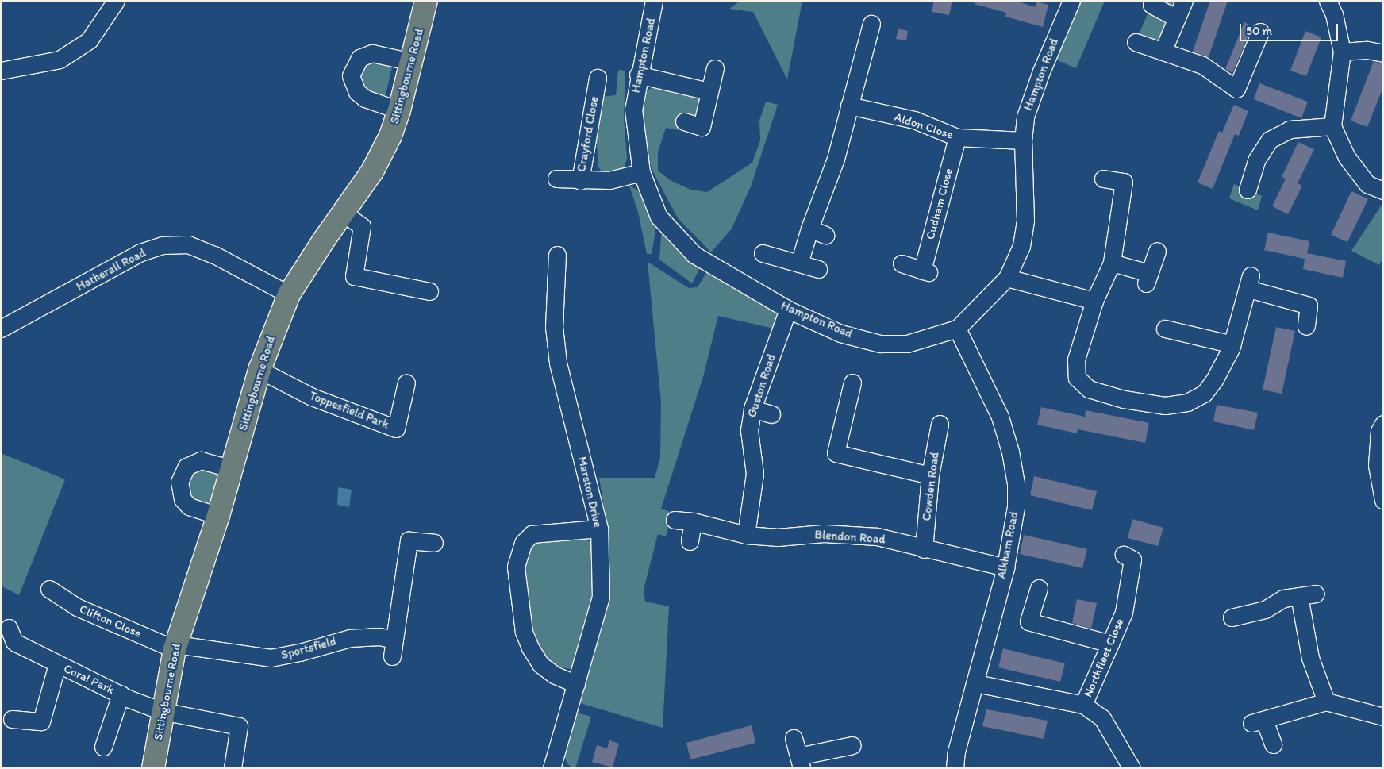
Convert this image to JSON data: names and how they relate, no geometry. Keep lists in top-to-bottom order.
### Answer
{
  "streets": {
    "highway": ["Sittingbourne Road"],
    "street": [
      "Hampton Road",
      "Aldon Close",
      "Crayford Close",
      "Cudham Close",
      "Hatherall Road",
      "Guston Road",
      "Toppesfield Park",
      "Cowden Road",
      "Marston Drive",
      "Blendon Road",
      "Alkham Road",
      "Clifton Close",
      "Sportsfield",
      "Northfleet Close",
      "Coral Park"
    ]
  },
  "crossings": [
    ["Hampton Road", "Aldon Close"],
    ["Hampton Road", "Crayford Close"],
    ["Hampton Road", "Guston Road"],
    ["Hampton Road", "Alkham Road"],
    ["Sittingbourne Road", "Hatherall Road"],
    ["Sittingbourne Road", "Toppesfield Park"],
    ["Sittingbourne Road", "Clifton Close"],
    ["Sittingbourne Road", "Sportsfield"],
    ["Sittingbourne Road", "Coral Park"],
    ["Aldon Close", "Cudham Close"],
    ["Guston Road", "Blendon Road"],
    ["Cowden Road", "Blendon Road"],
    ["Blendon Road", "Alkham Road"],
    ["Alkham Road", "Northfleet Close"],
    ["Clifton Close", "Sportsfield"]
  ],
  "scale_bar": "50 m"
}
